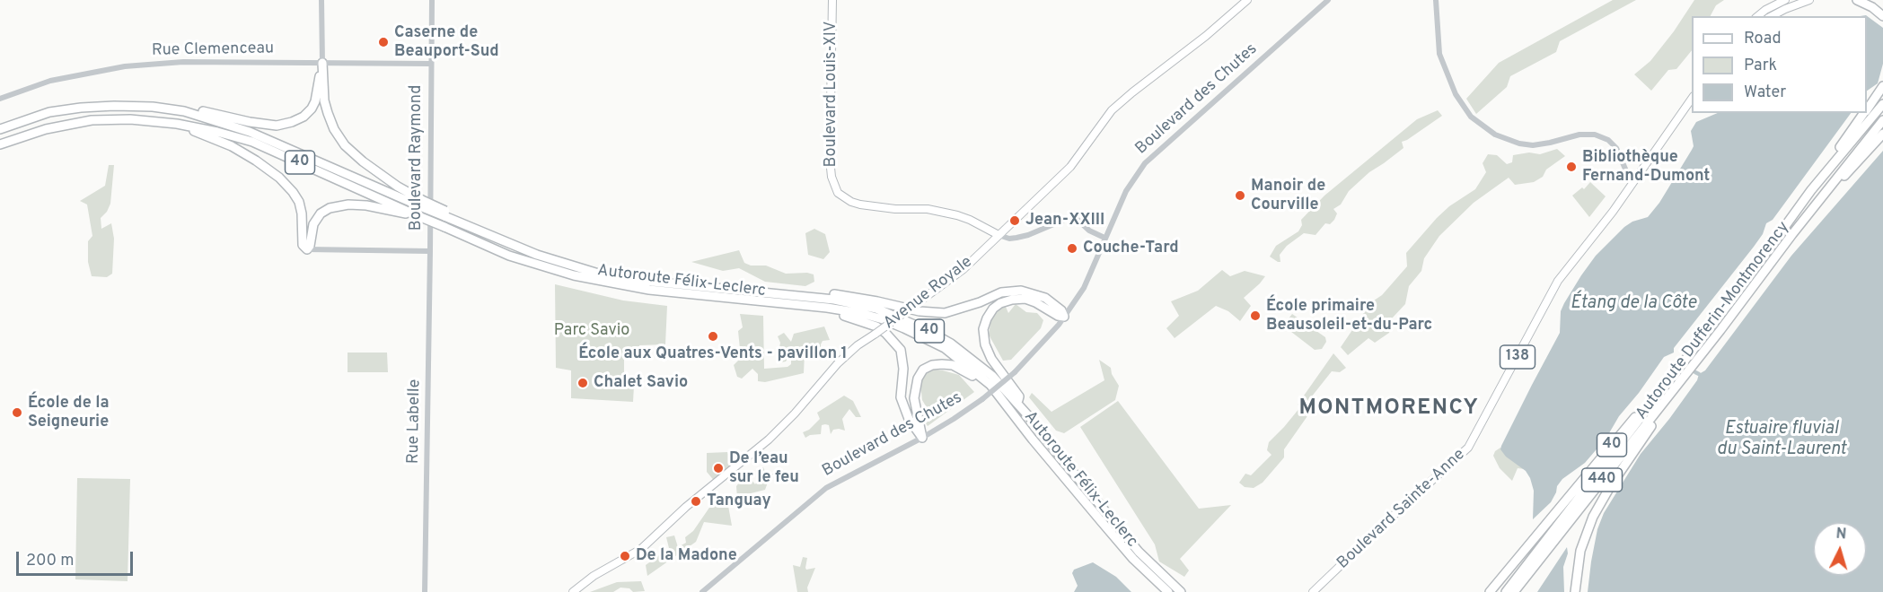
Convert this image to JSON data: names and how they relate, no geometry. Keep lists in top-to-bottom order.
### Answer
{
  "streets": {
    "highway": [
      "40",
      "Autoroute Félix-Leclerc",
      "Autoroute Dufferin-Montmorency",
      "440"
    ],
    "main road": [
      "Boulevard Louis-XIV",
      "Avenue Royale",
      "138",
      "Boulevard Sainte-Anne"
    ],
    "street": [
      "Rue Clemenceau",
      "Boulevard des Chutes",
      "Boulevard Raymond",
      "Rue Labelle"
    ]
  },
  "crossings": [
    ["Rue Clemenceau", "Boulevard Raymond"],
    ["Boulevard Louis-XIV", "Boulevard des Chutes"],
    ["Boulevard Louis-XIV", "Avenue Royale"],
    ["Boulevard Raymond", "Rue Labelle"],
    ["40", "Autoroute Dufferin-Montmorency"]
  ],
  "districts": ["MONTMORENCY"],
  "water": ["Étang de la Côte", "Estuaire fluvial du Saint-Laurent"],
  "parks": ["Parc Savio"],
  "places": [
    "Caserne de Beauport-Sud",
    "Bibliothèque Fernand-Dumont",
    "Manoir de Courville",
    "Jean-XXIII",
    "Couche-Tard",
    "École primaire Beausoleil-et-du-Parc",
    "École aux Quatres-Vents - pavillon 1",
    "Chalet Savio",
    "École de la Seigneurie",
    "De l’eau sur le feu",
    "Tanguay",
    "De la Madone"
  ],
  "legend": ["Road", "Park", "Water"],
  "scale_bar": "200 m",
  "north": "top"
}
